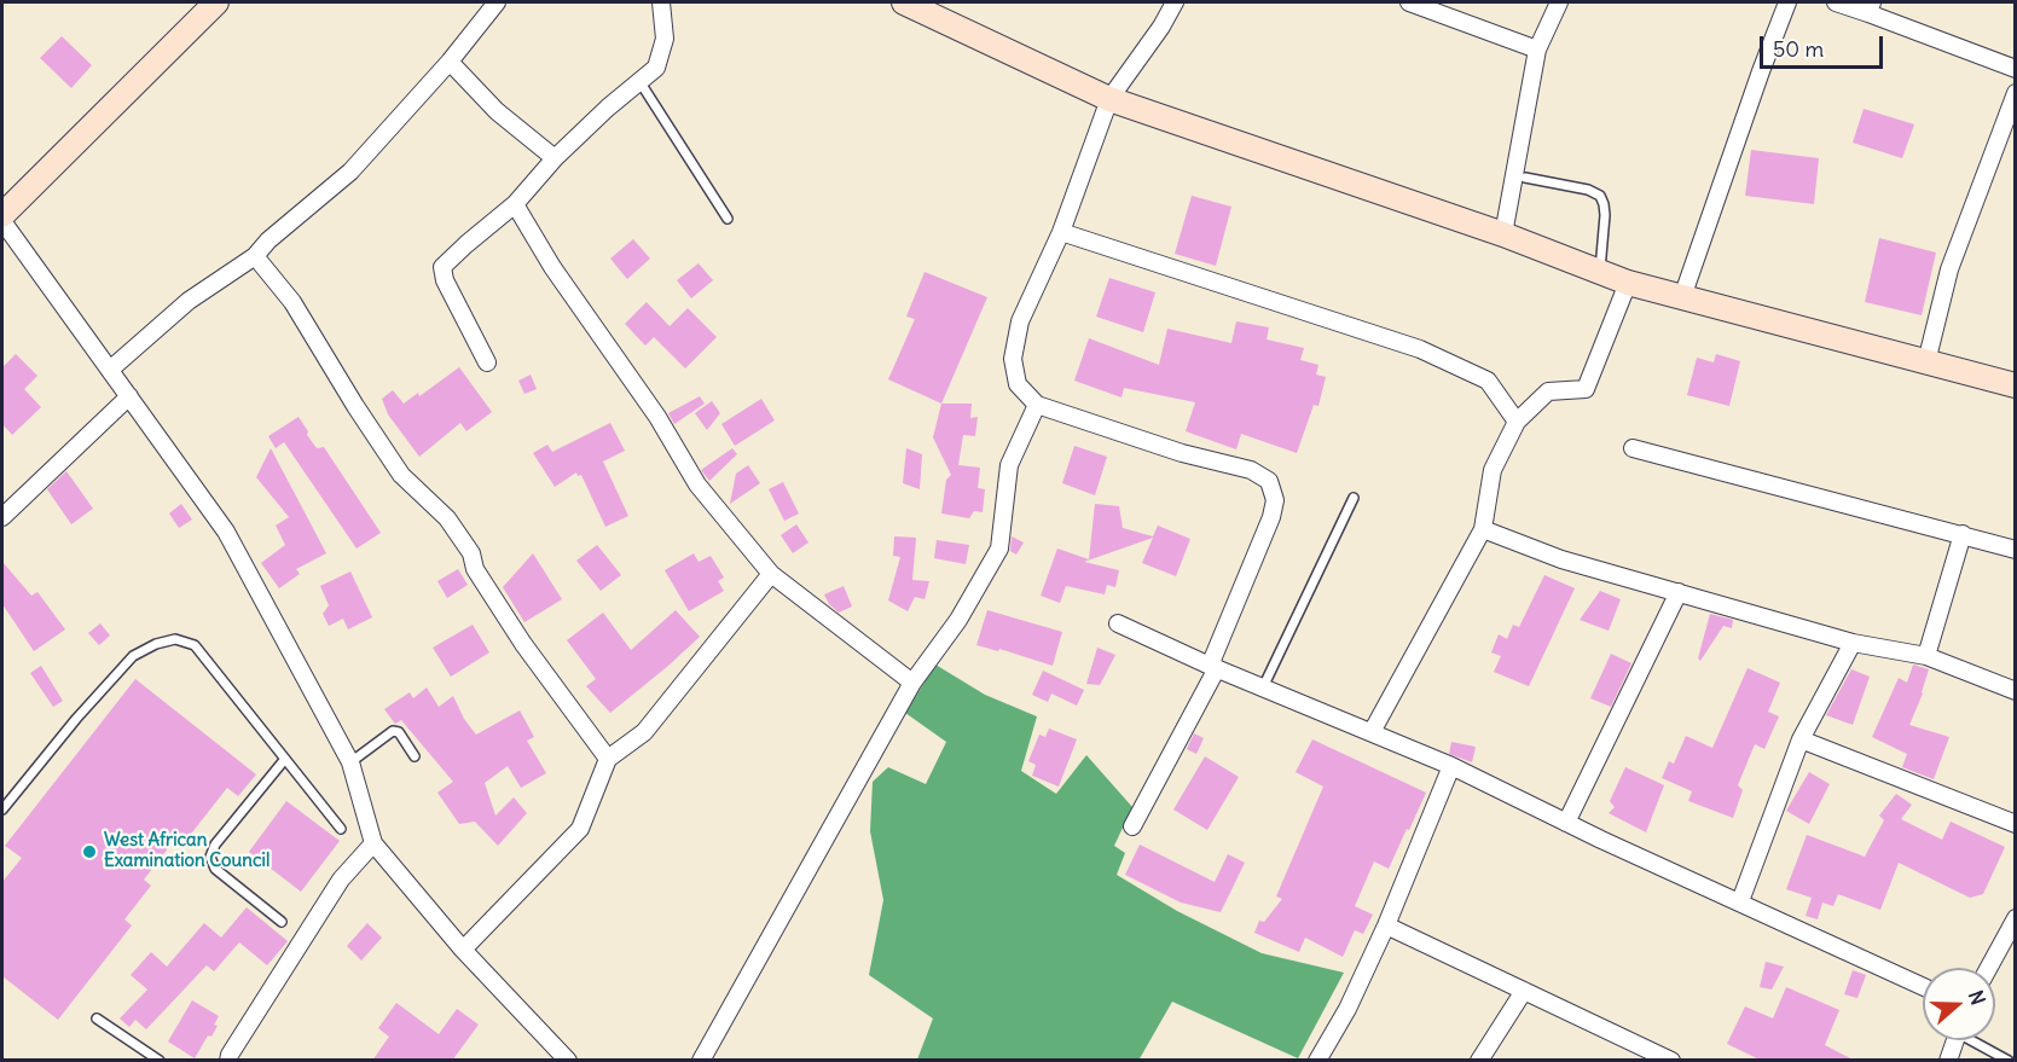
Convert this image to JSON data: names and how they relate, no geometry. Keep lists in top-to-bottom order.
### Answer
{
  "places": ["West African Examination Council"],
  "scale_bar": "50 m",
  "north": "right"
}
